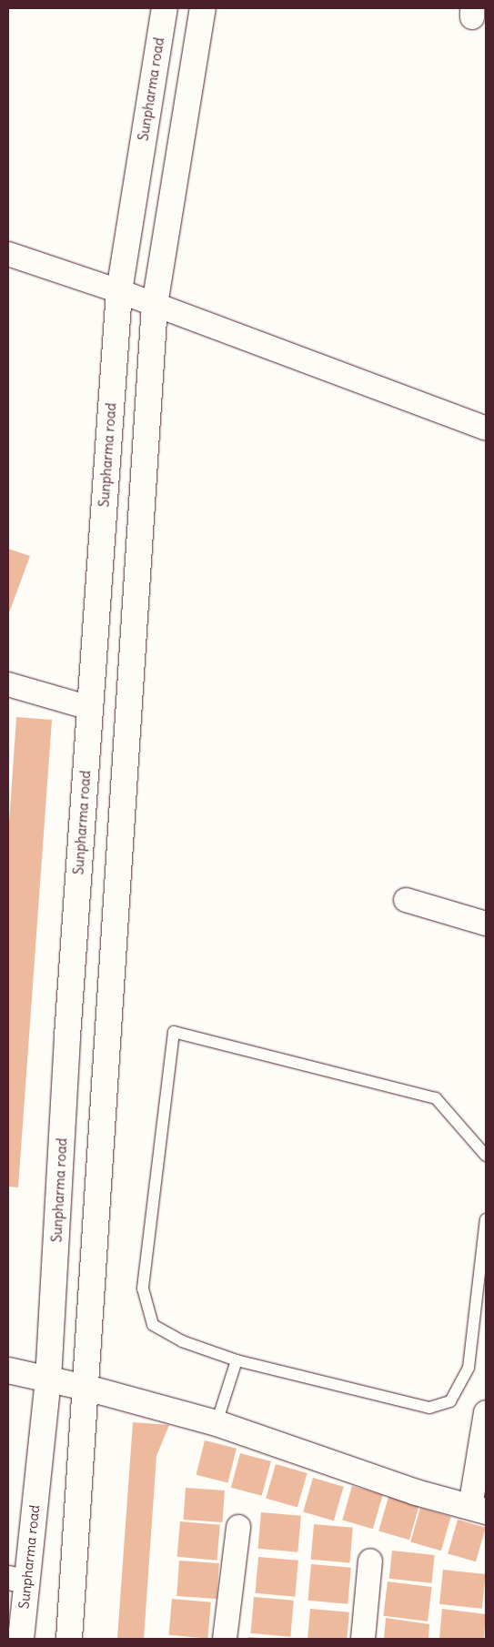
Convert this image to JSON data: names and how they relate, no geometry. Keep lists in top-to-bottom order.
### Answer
{
  "streets": {
    "street": ["Sunpharma road"]
  }
}
